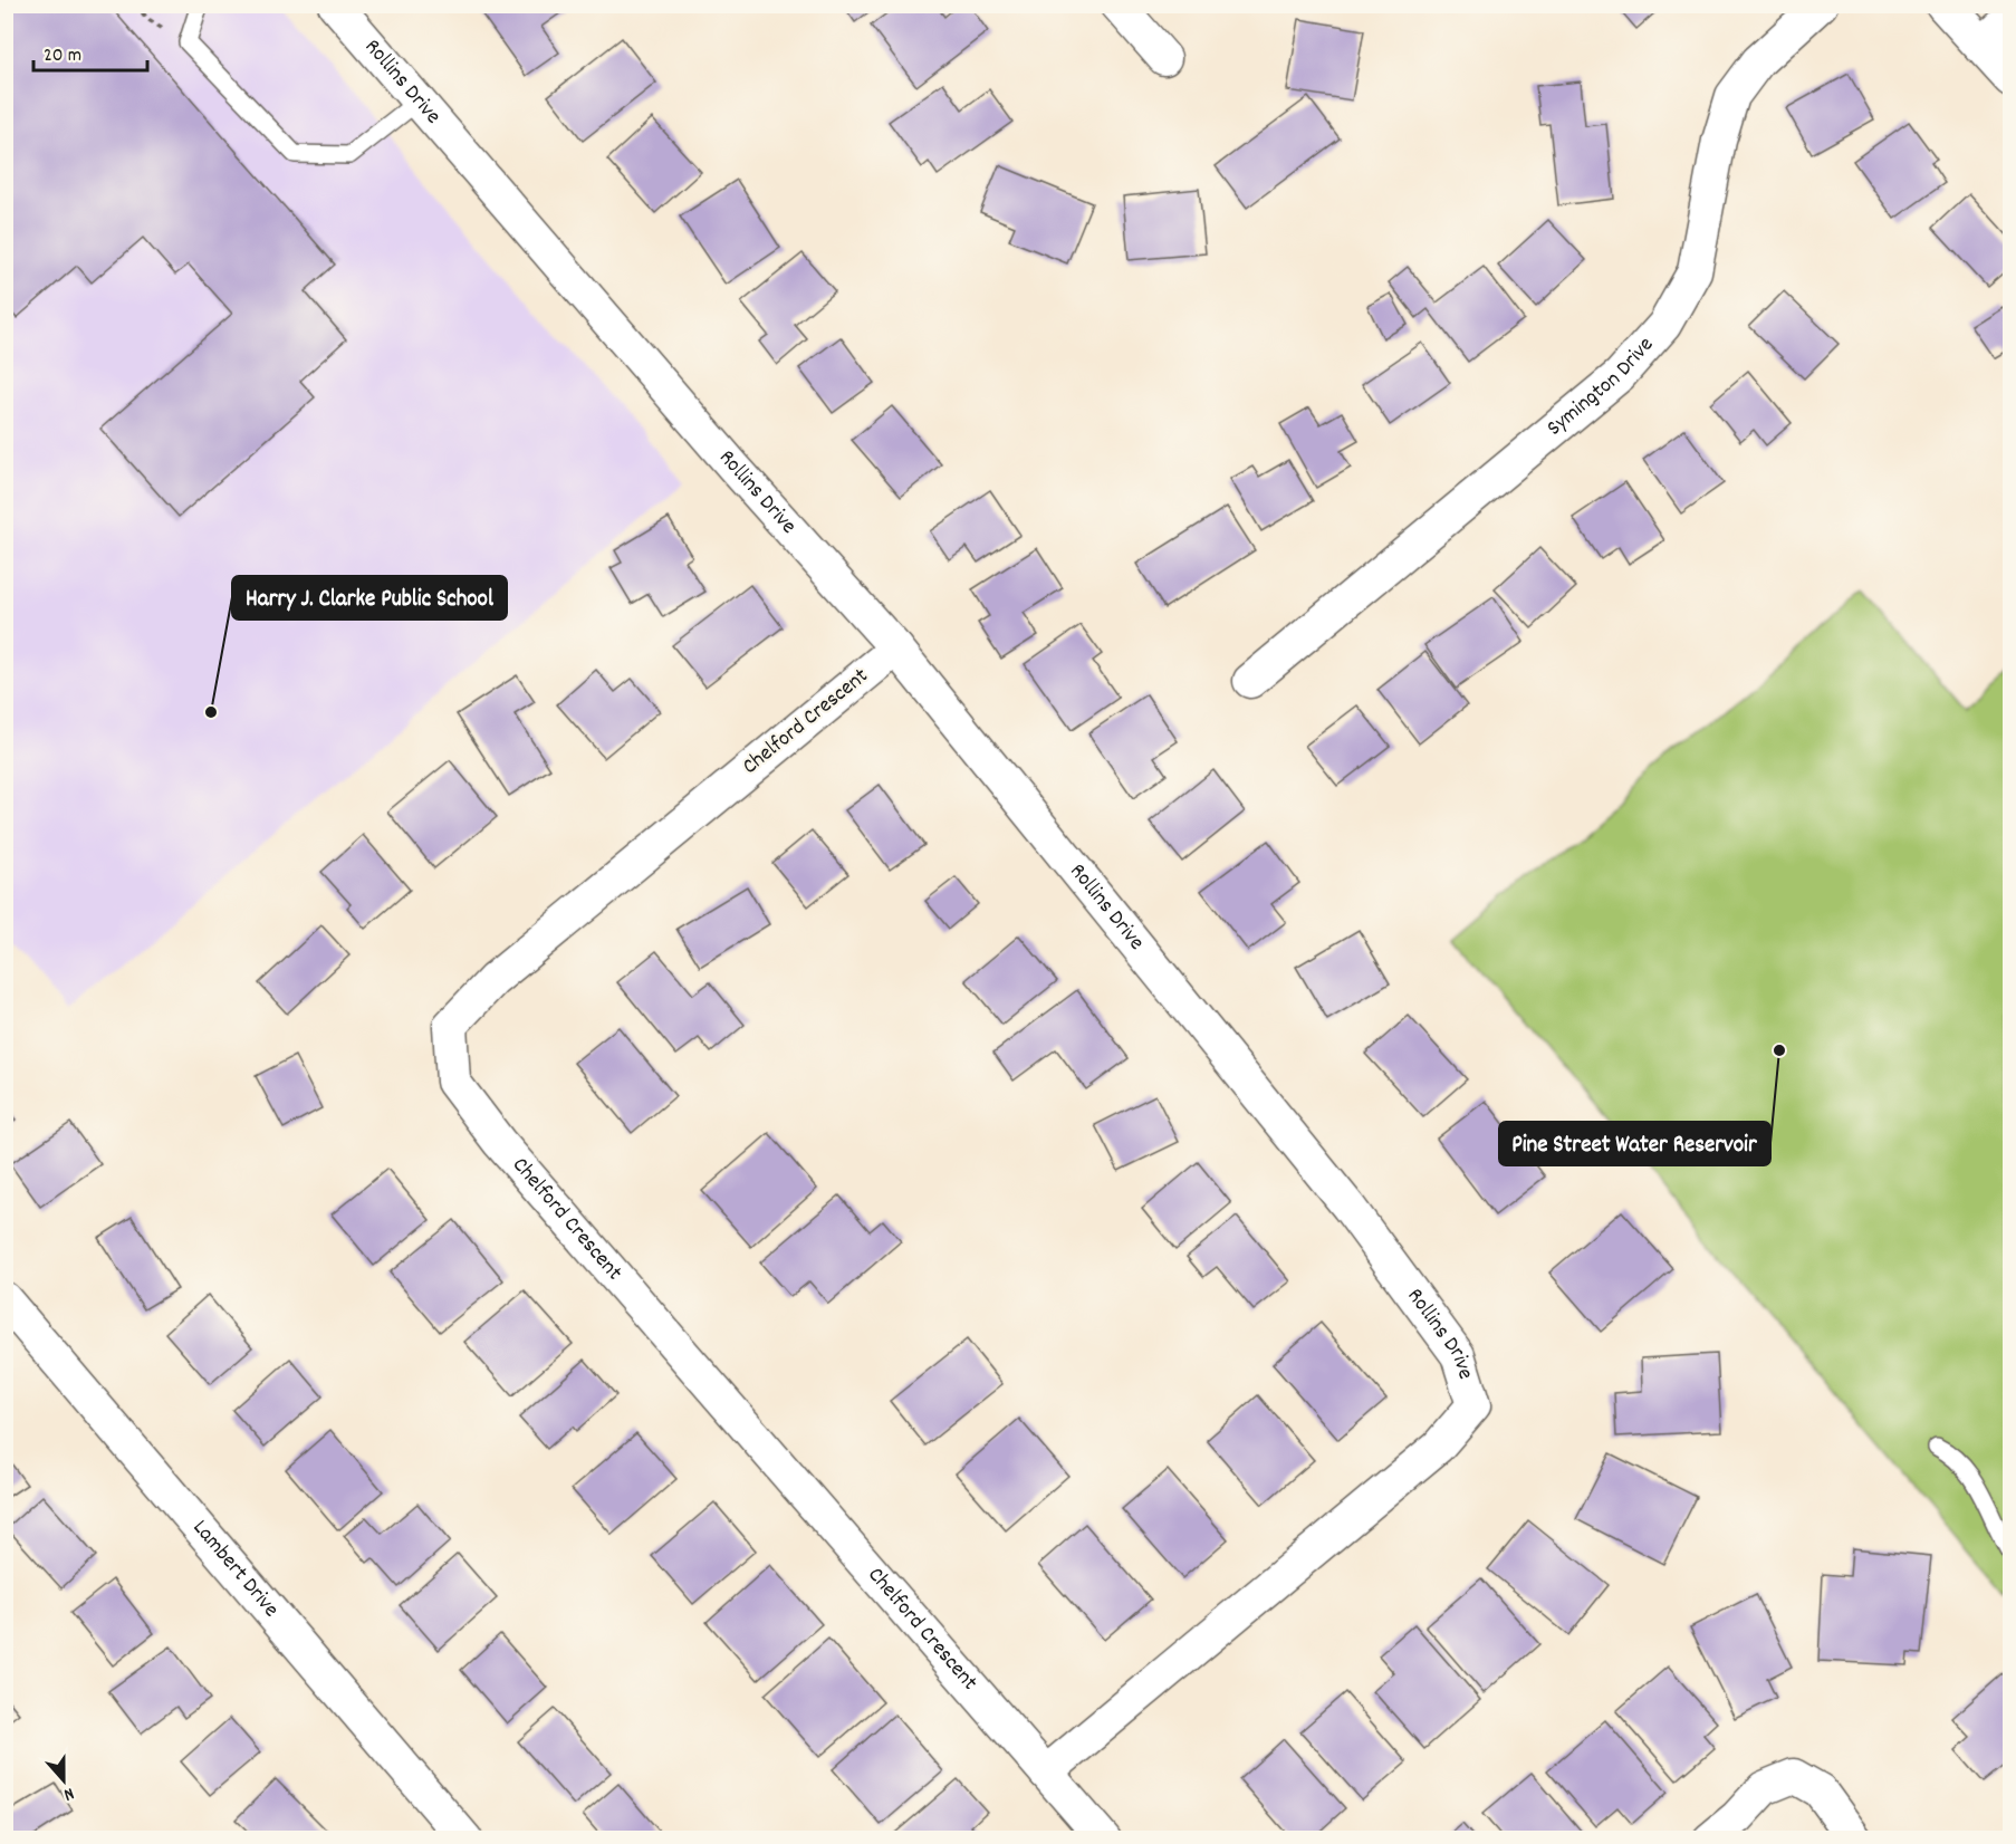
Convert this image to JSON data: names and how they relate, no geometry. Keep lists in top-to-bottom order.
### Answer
{
  "streets": {
    "street": [
      "Rollins Drive",
      "Symington Drive",
      "Chelford Crescent",
      "Lambert Drive"
    ]
  },
  "crossings": [
    ["Rollins Drive", "Chelford Crescent"]
  ],
  "places": ["Harry J. Clarke Public School", "Pine Street Water Reservoir"],
  "scale_bar": "20 m",
  "north": "bottom"
}
